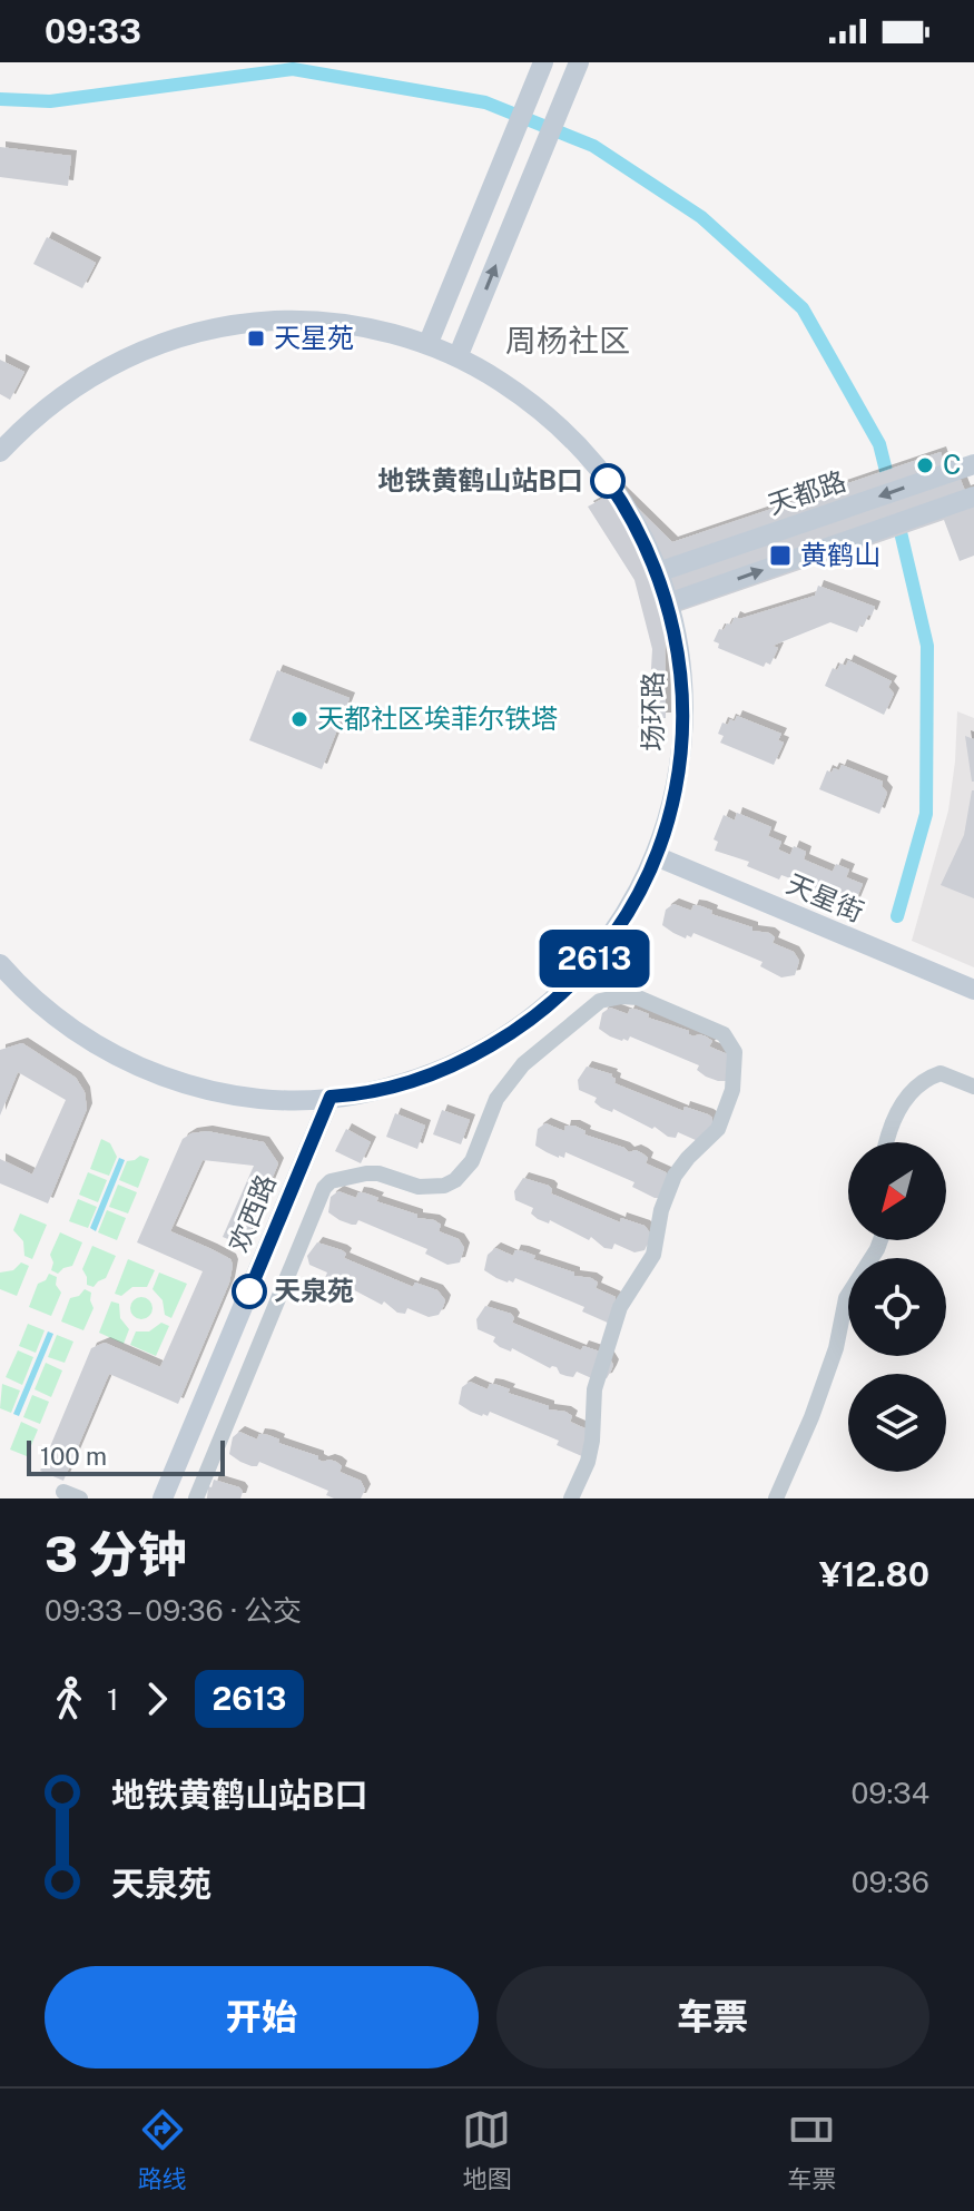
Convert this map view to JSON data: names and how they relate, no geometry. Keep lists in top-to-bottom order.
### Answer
{
  "streets": {
    "main road": [
      "天都路",
      "场环路",
      "天星街",
      "欢西路"
    ]
  },
  "crossings": [
    ["天都路", "场环路"],
    ["场环路", "天星街"],
    ["场环路", "欢西路"]
  ],
  "districts": ["周杨社区"],
  "places": {
    "transit": ["天星苑", "黄鹤山"],
    "other": [
      "C",
      "地铁黄鹤山站B口",
      "天都社区埃菲尔铁塔",
      "天泉苑"
    ]
  },
  "lines": ["bus line 2613"],
  "scale_bar": "100 m",
  "north": "bottom left",
  "page": {
    "status": "09:33",
    "on_map": "2613",
    "scale": "100 m",
    "heading": ["3 分钟", "09:33 – 09:36 · 公交", "¥12.80"],
    "legs": ["1", "2613"],
    "list": [
      {
        "name": "地铁黄鹤山站B口",
        "value": "09:34"
      },
      {
        "name": "天泉苑",
        "value": "09:36"
      }
    ],
    "buttons": ["开始", "车票"],
    "tabs": ["路线", "地图", "车票"]
  }
}
